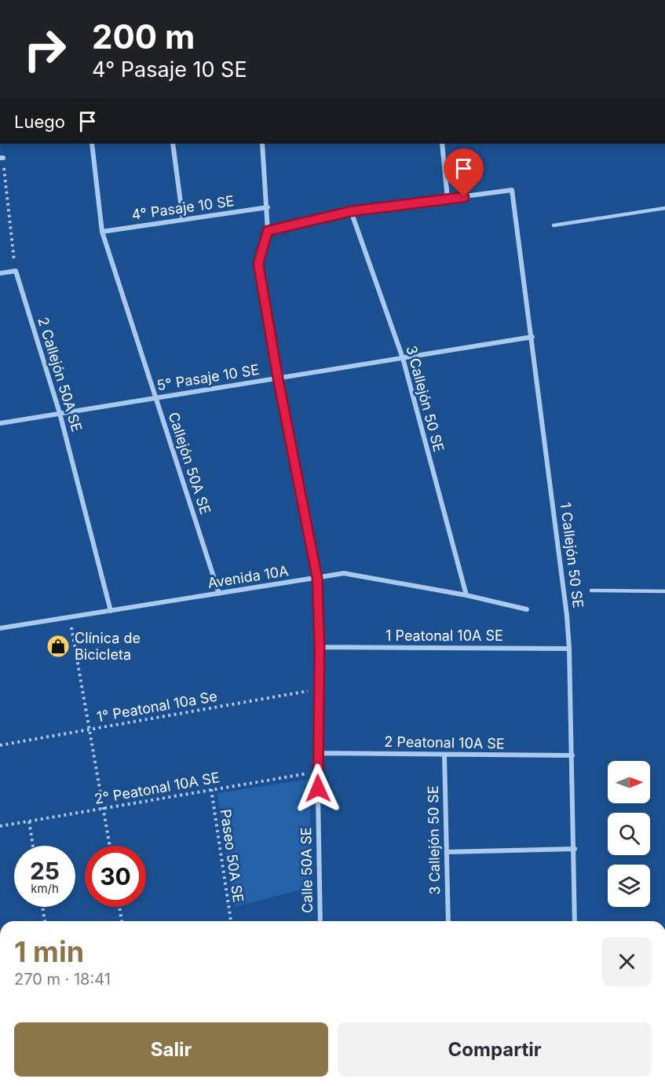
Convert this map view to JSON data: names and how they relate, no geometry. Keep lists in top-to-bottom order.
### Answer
{
  "streets": {
    "street": [
      "4° Pasaje 10 SE",
      "2 Callejón 50A SE",
      "5° Pasaje 10 SE",
      "3 Callejón 50 SE",
      "Callejón 50A SE",
      "1 Callejón 50 SE",
      "Avenida 10A",
      "1 Peatonal 10A SE",
      "2 Peatonal 10A SE",
      "Calle 50A SE"
    ],
    "path": ["1° Peatonal 10a Se", "2° Peatonal 10A SE", "Paseo 50A SE"]
  },
  "crossings": [
    ["4° Pasaje 10 SE", "Callejón 50A SE"],
    ["4° Pasaje 10 SE", "Calle 50A SE"],
    ["2 Callejón 50A SE", "5° Pasaje 10 SE"],
    ["2 Callejón 50A SE", "Avenida 10A"],
    ["5° Pasaje 10 SE", "3 Callejón 50 SE"],
    ["5° Pasaje 10 SE", "Callejón 50A SE"],
    ["5° Pasaje 10 SE", "1 Callejón 50 SE"],
    ["5° Pasaje 10 SE", "Calle 50A SE"],
    ["3 Callejón 50 SE", "Avenida 10A"],
    ["3 Callejón 50 SE", "2 Peatonal 10A SE"],
    ["Callejón 50A SE", "Avenida 10A"],
    ["1 Callejón 50 SE", "1 Peatonal 10A SE"],
    ["1 Callejón 50 SE", "2 Peatonal 10A SE"],
    ["Avenida 10A", "Calle 50A SE"],
    ["1 Peatonal 10A SE", "Calle 50A SE"],
    ["1° Peatonal 10a Se", "Calle 50A SE"],
    ["2 Peatonal 10A SE", "Calle 50A SE"],
    ["2° Peatonal 10A SE", "Paseo 50A SE"],
    ["2° Peatonal 10A SE", "Calle 50A SE"]
  ],
  "places": {
    "shop": ["Clínica de Bicicleta"]
  },
  "north": "right",
  "page": {
    "turn": ["200 m", "4° Pasaje 10 SE"],
    "then": "Luego",
    "speed": "25 km/h",
    "limit": "30",
    "heading": ["1 min", "270 m · 18:41"],
    "buttons": ["Salir", "Compartir"]
  }
}
